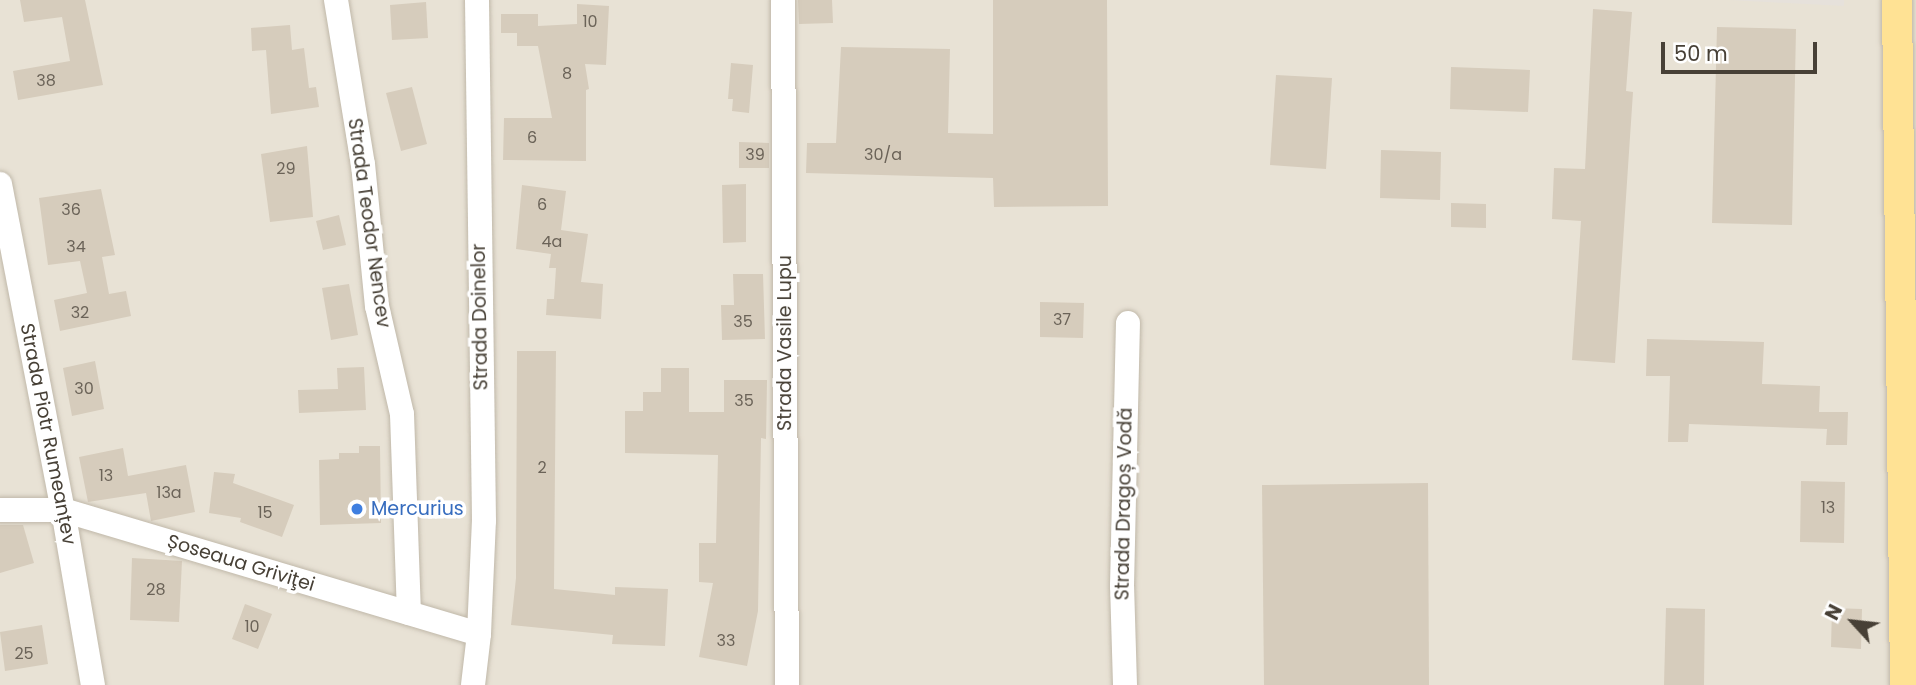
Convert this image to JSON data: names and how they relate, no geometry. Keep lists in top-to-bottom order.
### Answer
{
  "streets": {
    "street": [
      "Strada Teodor Nencev",
      "Strada Doinelor",
      "Strada Vasile Lupu",
      "Strada Piotr Rumeanțev",
      "Strada Dragoș Vodă",
      "Șoseaua Griviţei"
    ]
  },
  "crossings": [
    ["Strada Teodor Nencev", "Șoseaua Griviţei"],
    ["Strada Doinelor", "Șoseaua Griviţei"],
    ["Strada Piotr Rumeanțev", "Șoseaua Griviţei"]
  ],
  "places": ["Mercurius"],
  "house_numbers": [
    "10",
    "8",
    "38",
    "6",
    "39",
    "30/a",
    "29",
    "6",
    "36",
    "4a",
    "34",
    "32",
    "37",
    "35",
    "30",
    "35",
    "2",
    "13",
    "13a",
    "13",
    "15",
    "28",
    "10",
    "33",
    "25"
  ],
  "scale_bar": "50 m",
  "north": "top left"
}
